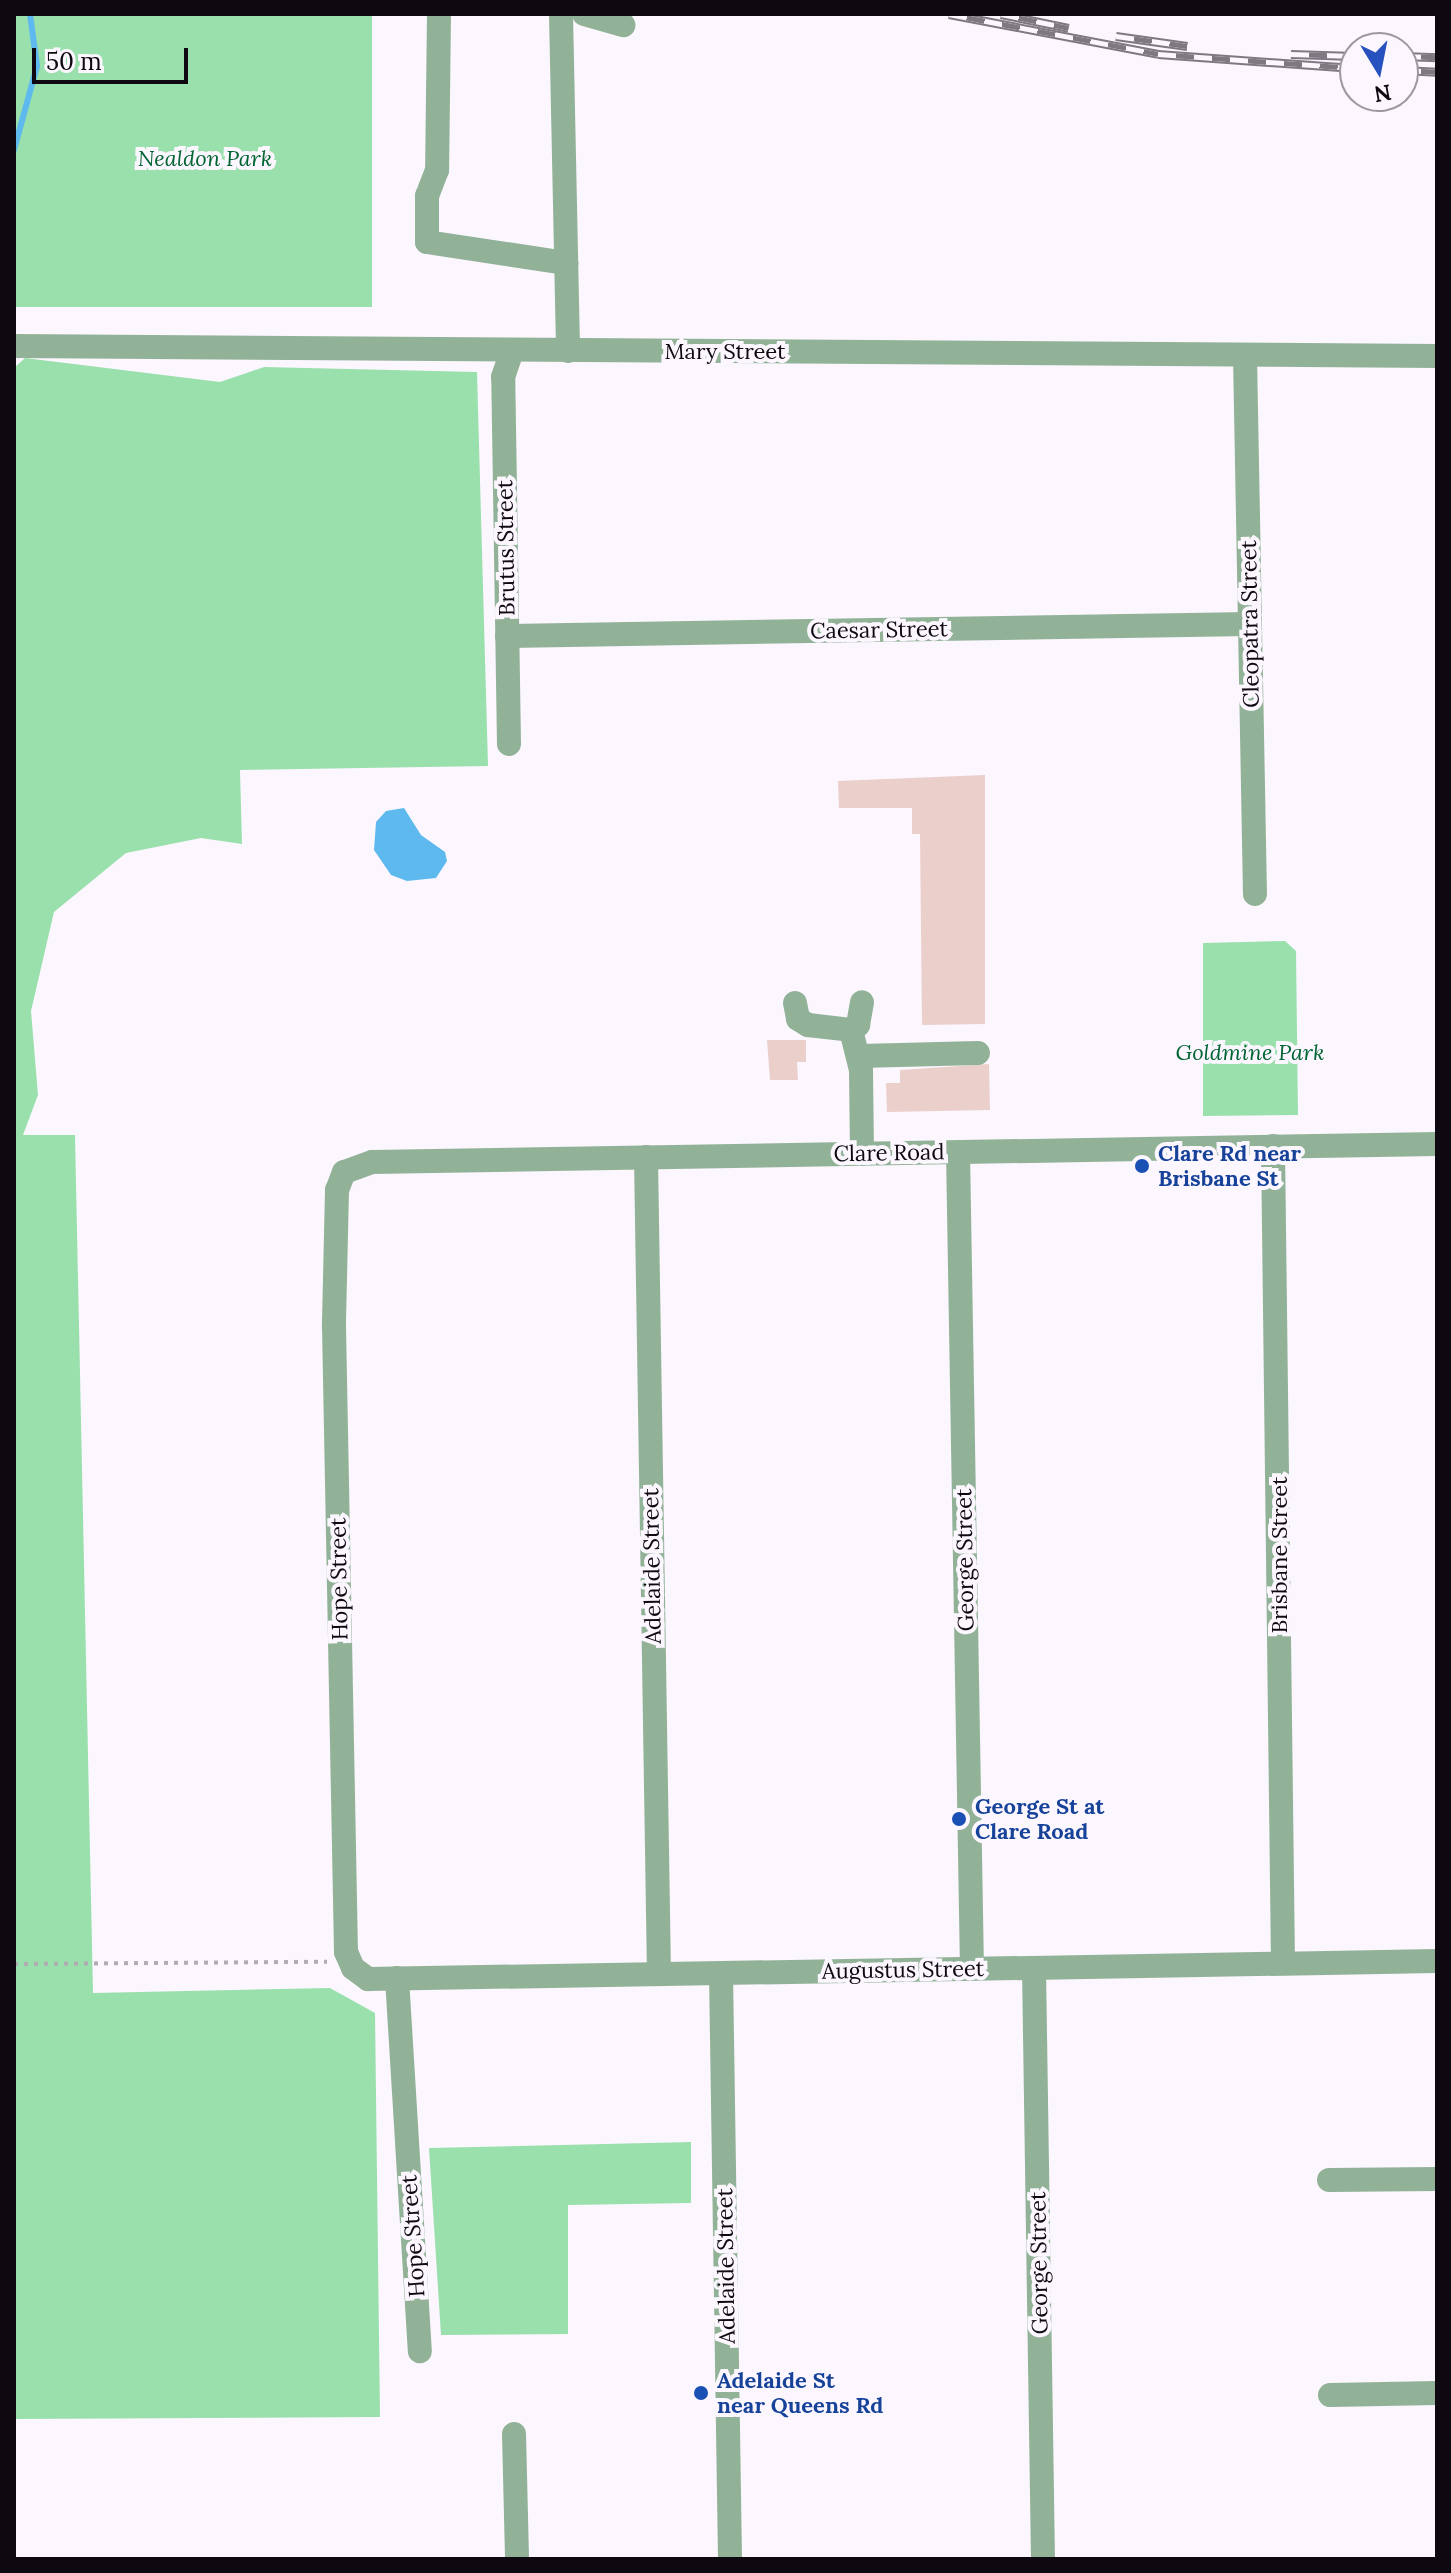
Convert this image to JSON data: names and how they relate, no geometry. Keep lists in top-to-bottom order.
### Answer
{
  "streets": {
    "street": [
      "Mary Street",
      "Brutus Street",
      "Cleopatra Street",
      "Caesar Street",
      "Clare Road",
      "Brisbane Street",
      "George Street",
      "Adelaide Street",
      "Hope Street",
      "Augustus Street"
    ]
  },
  "crossings": [
    ["Mary Street", "Brutus Street"],
    ["Mary Street", "Cleopatra Street"],
    ["Brutus Street", "Caesar Street"],
    ["Cleopatra Street", "Caesar Street"],
    ["Clare Road", "Brisbane Street"],
    ["Clare Road", "George Street"],
    ["Clare Road", "Adelaide Street"],
    ["Clare Road", "Hope Street"],
    ["Brisbane Street", "Augustus Street"],
    ["George Street", "Augustus Street"],
    ["Adelaide Street", "Augustus Street"],
    ["Hope Street", "Augustus Street"]
  ],
  "parks": ["Nealdon Park", "Goldmine Park"],
  "places": ["Clare Rd near Brisbane St", "George St at Clare Road", "Adelaide St near Queens Rd"],
  "scale_bar": "50 m",
  "north": "bottom"
}
